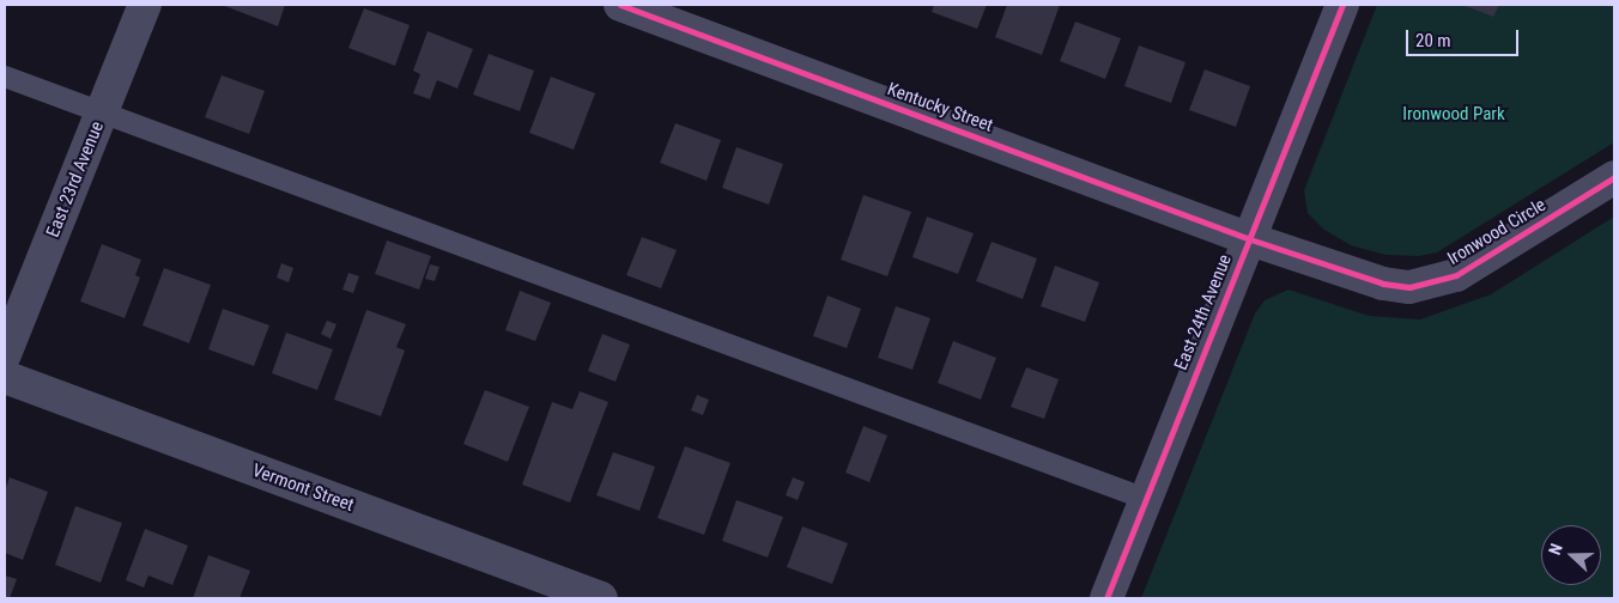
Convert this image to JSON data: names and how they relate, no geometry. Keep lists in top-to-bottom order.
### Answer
{
  "streets": {
    "street": [
      "Kentucky Street",
      "East 23rd Avenue",
      "Ironwood Circle",
      "East 24th Avenue",
      "Vermont Street"
    ]
  },
  "crossings": [
    ["Kentucky Street", "Ironwood Circle"],
    ["Kentucky Street", "East 24th Avenue"],
    ["Ironwood Circle", "East 24th Avenue"]
  ],
  "parks": ["Ironwood Park"],
  "scale_bar": "20 m",
  "north": "left"
}
